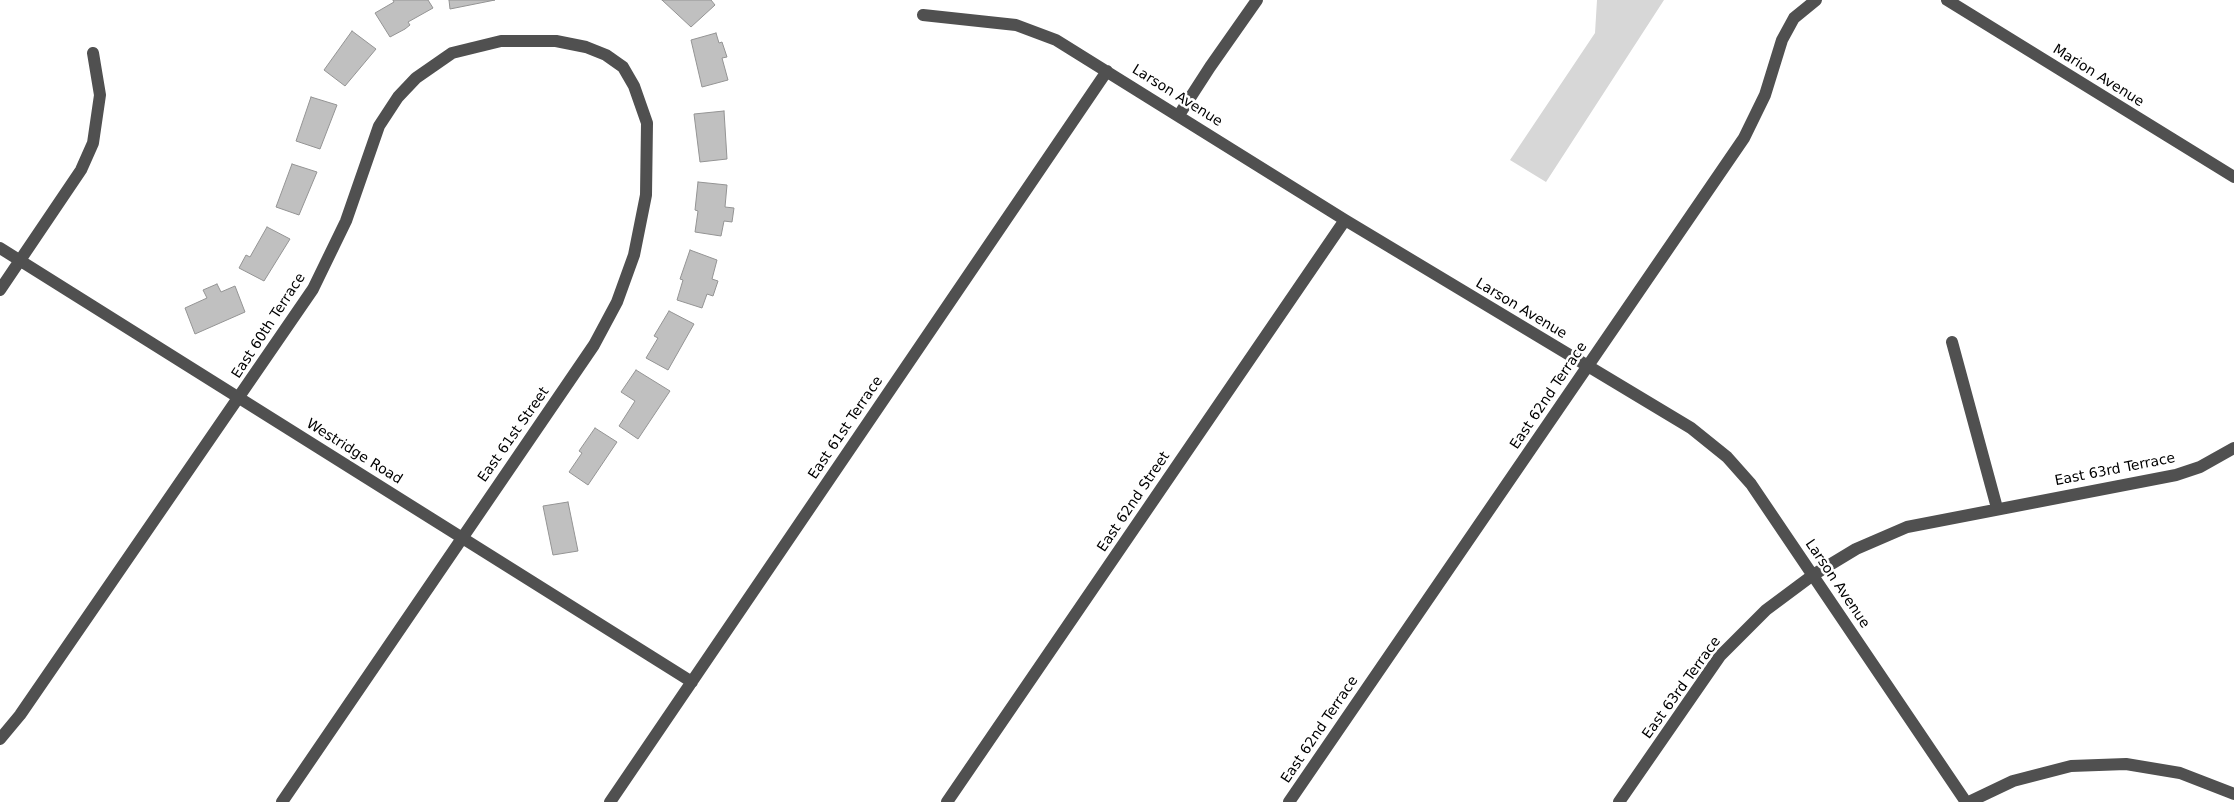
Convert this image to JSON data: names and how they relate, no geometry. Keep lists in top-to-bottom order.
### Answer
{
  "streets": {
    "street": [
      "Marion Avenue",
      "Larson Avenue",
      "East 60th Terrace",
      "East 62nd Terrace",
      "East 61st Terrace",
      "East 61st Street",
      "Westridge Road",
      "East 63rd Terrace",
      "East 62nd Street"
    ]
  },
  "crossings": [
    ["Larson Avenue", "East 62nd Terrace"],
    ["Larson Avenue", "East 61st Terrace"],
    ["Larson Avenue", "East 63rd Terrace"],
    ["Larson Avenue", "East 62nd Street"],
    ["East 60th Terrace", "East 61st Street"],
    ["East 60th Terrace", "Westridge Road"],
    ["East 61st Terrace", "Westridge Road"],
    ["East 61st Street", "Westridge Road"]
  ]
}
